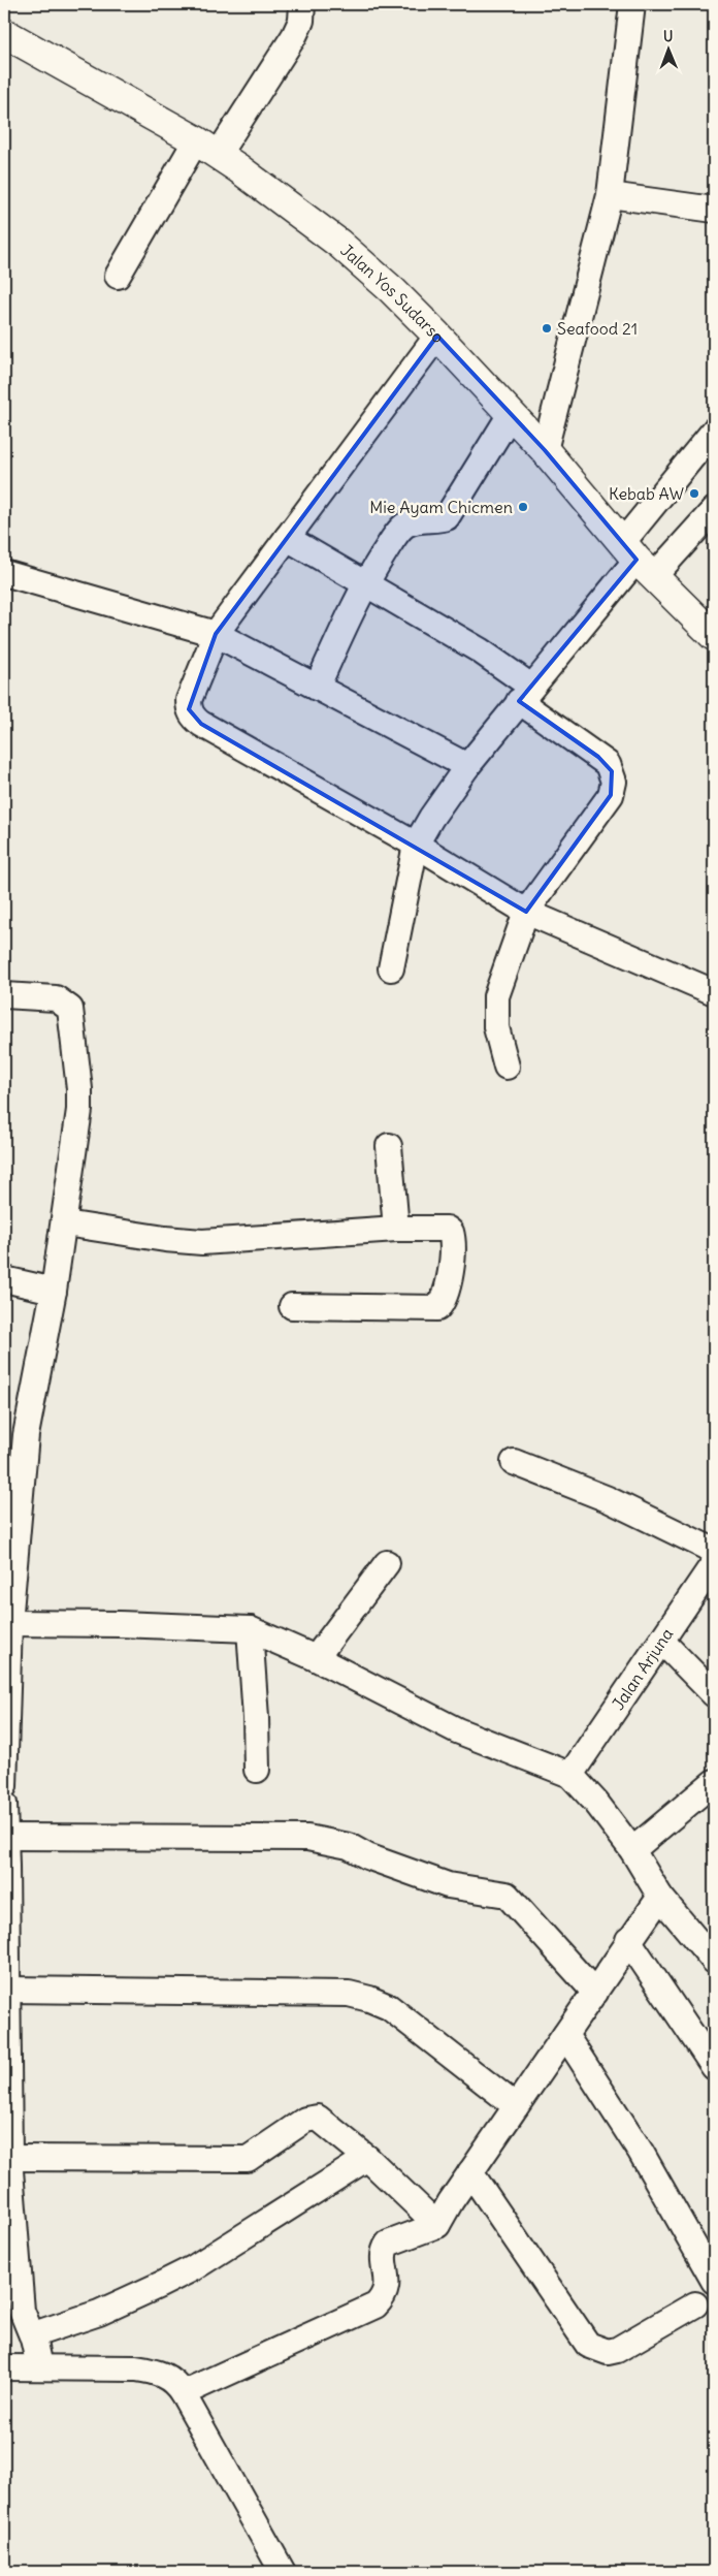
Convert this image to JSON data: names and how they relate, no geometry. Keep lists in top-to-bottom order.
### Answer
{
  "streets": {
    "highway": ["Jalan Yos Sudarso"],
    "street": ["Jalan Arjuna"]
  },
  "places": ["Seafood 21", "Kebab AW", "Mie Ayam Chicmen"],
  "north": "top"
}
